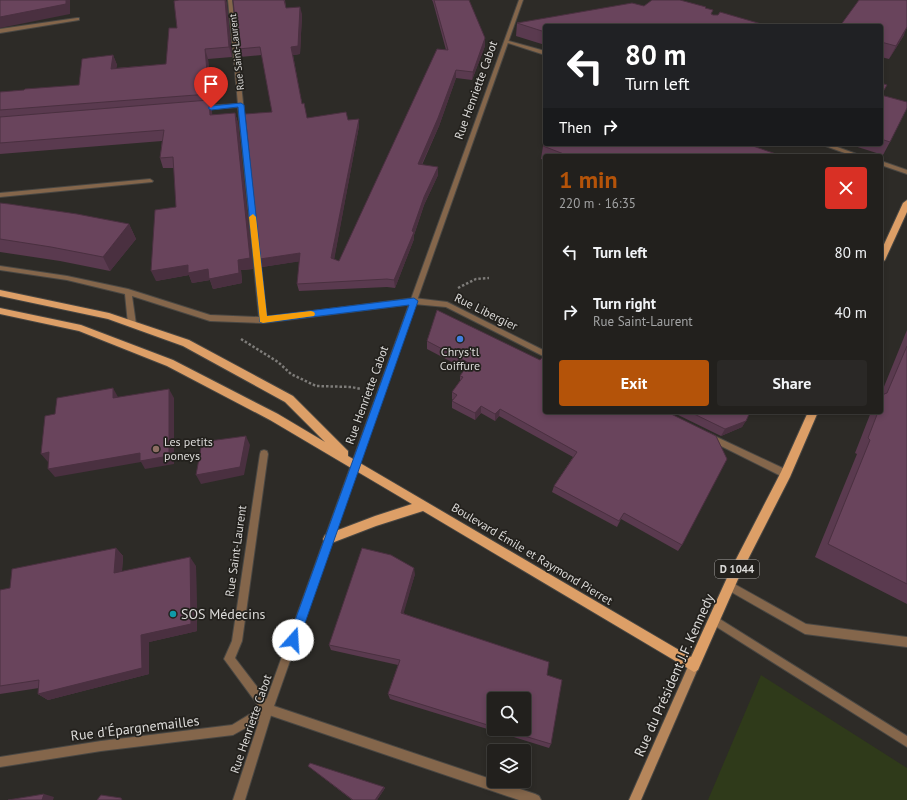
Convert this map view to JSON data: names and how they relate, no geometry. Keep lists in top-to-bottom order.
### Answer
{
  "streets": {
    "main road": ["Boulevard Émile et Raymond Pierret", "D 1044", "Rue du Président J.F. Kennedy"],
    "street": [
      "Rue Saint-Laurent",
      "Rue Henriette Cabot",
      "Rue Libergier",
      "Rue d'Épargnemailles"
    ]
  },
  "crossings": [
    ["Rue Saint-Laurent", "Rue Henriette Cabot"],
    ["Rue Saint-Laurent", "Rue Libergier"],
    ["Rue Saint-Laurent", "Rue d'Épargnemailles"],
    ["Rue Henriette Cabot", "Rue Libergier"],
    ["Rue Henriette Cabot", "Boulevard Émile et Raymond Pierret"],
    ["Rue Henriette Cabot", "Rue d'Épargnemailles"],
    ["Boulevard Émile et Raymond Pierret", "Rue du Président J.F. Kennedy"]
  ],
  "places": ["Chrys'tl Coiffure", "Les petits poneys", "SOS Médecins"],
  "page": {
    "turn": ["80 m", "Turn left"],
    "then": "Then",
    "heading": ["1 min", "220 m · 16:35"],
    "list": [
      {
        "name": "Turn left",
        "value": "80 m"
      },
      {
        "name": "Turn right",
        "note": "Rue Saint-Laurent",
        "value": "40 m"
      }
    ],
    "buttons": ["Exit", "Share"]
  }
}
